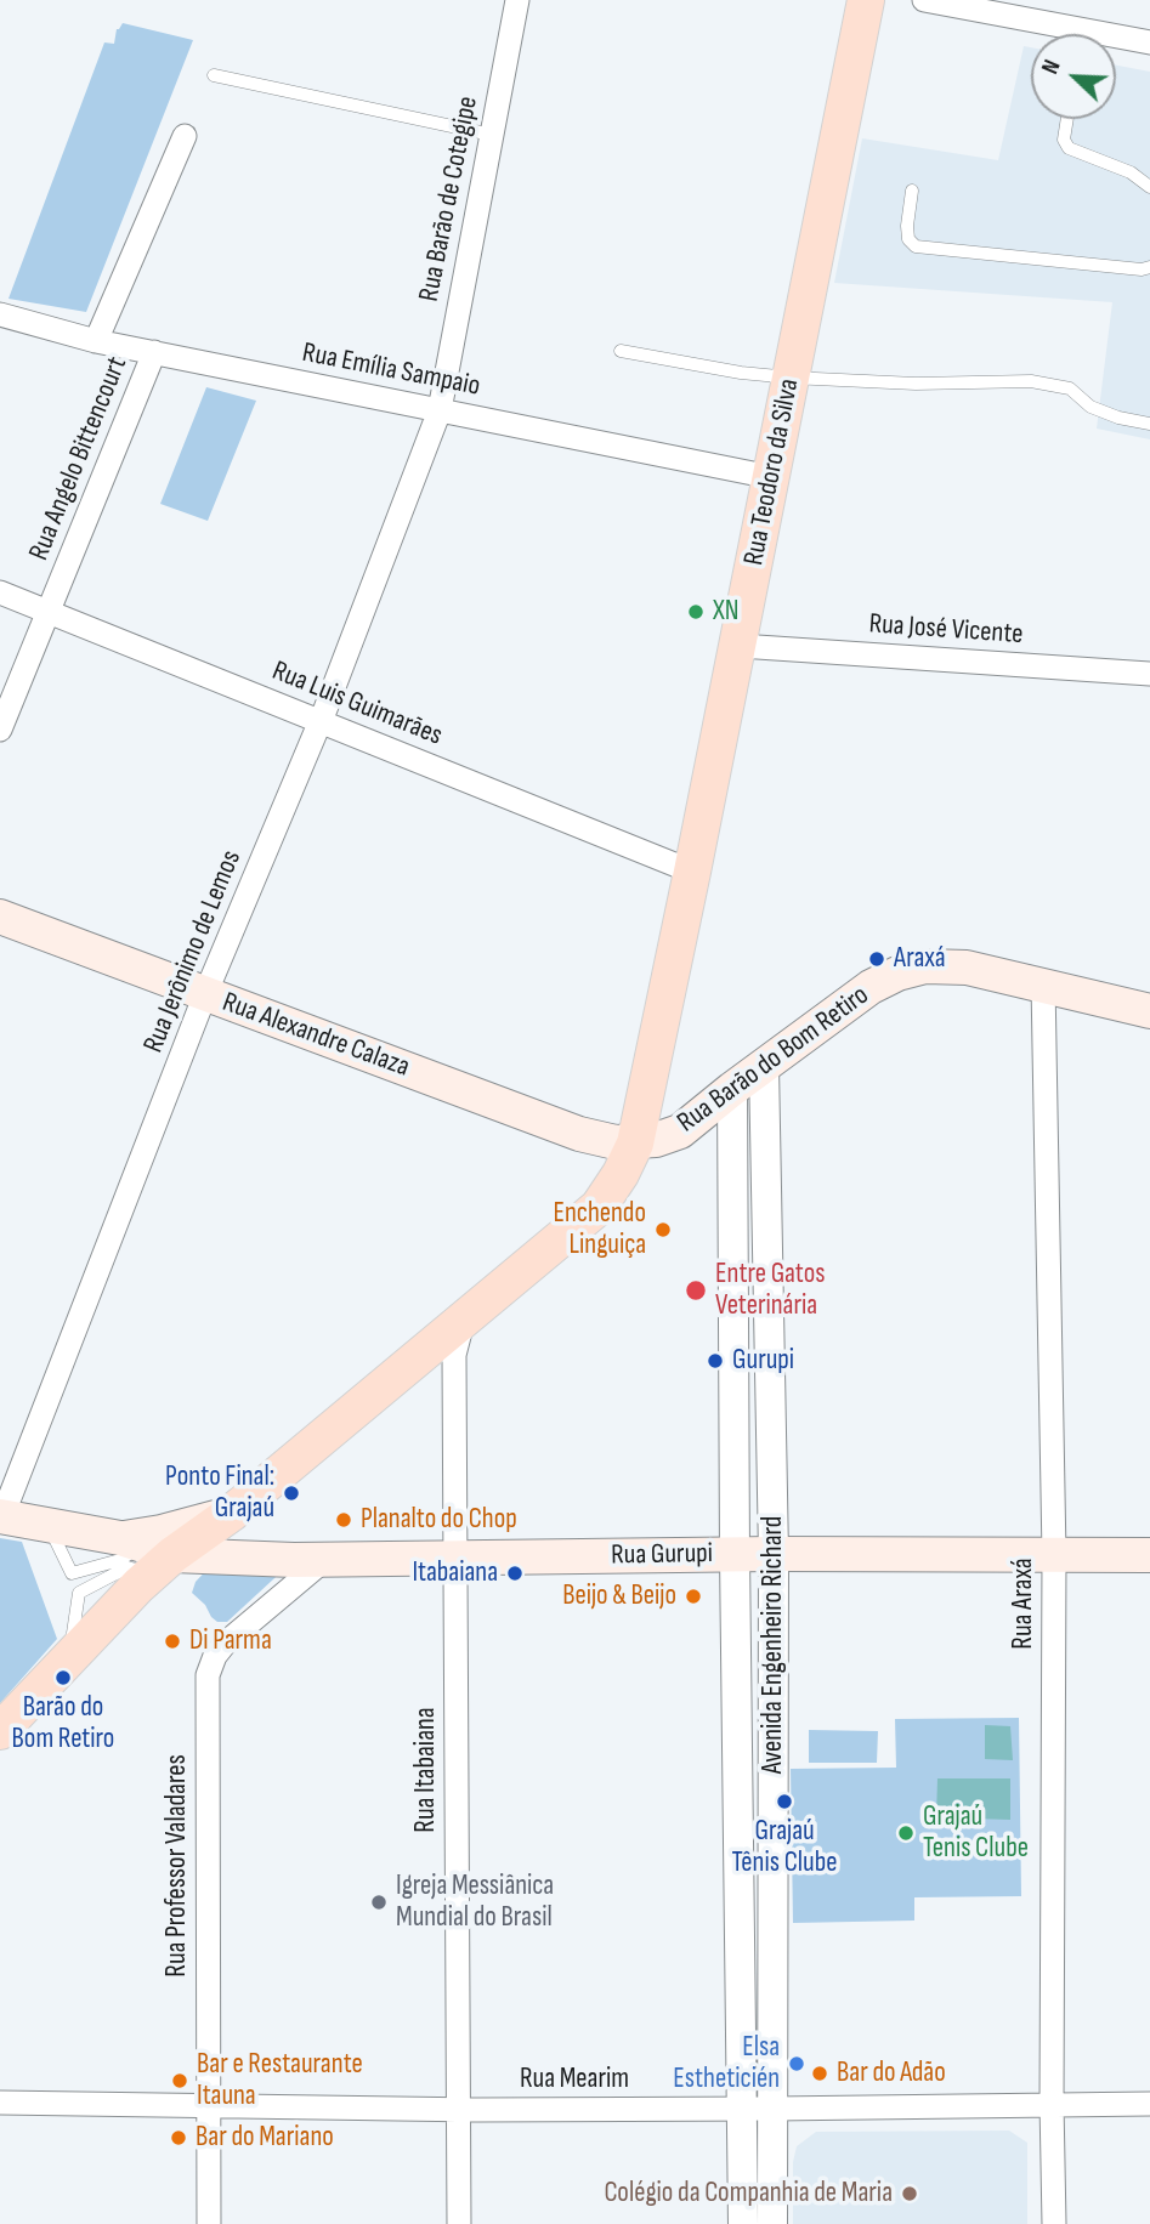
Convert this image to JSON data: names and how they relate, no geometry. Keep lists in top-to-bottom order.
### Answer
{
  "streets": {
    "main road": [
      "Rua Teodoro da Silva",
      "Rua Alexandre Calaza",
      "Rua Barão do Bom Retiro",
      "Rua Gurupi"
    ],
    "street": [
      "Rua Barão de Cotegipe",
      "Rua Emília Sampaio",
      "Rua Angelo Bittencourt",
      "Rua José Vicente",
      "Rua Luis Guimarães",
      "Rua Jerônimo de Lemos",
      "Rua Araxá",
      "Avenida Engenheiro Richard",
      "Rua Itabaiana",
      "Rua Professor Valadares",
      "Rua Mearim"
    ]
  },
  "crossings": [
    ["Rua Barão de Cotegipe", "Rua Emília Sampaio"],
    ["Rua Barão de Cotegipe", "Rua Jerônimo de Lemos"],
    ["Rua Emília Sampaio", "Rua Angelo Bittencourt"],
    ["Rua Emília Sampaio", "Rua Teodoro da Silva"],
    ["Rua Emília Sampaio", "Rua Jerônimo de Lemos"],
    ["Rua Angelo Bittencourt", "Rua Luis Guimarães"],
    ["Rua Teodoro da Silva", "Rua José Vicente"],
    ["Rua Teodoro da Silva", "Rua Luis Guimarães"],
    ["Rua Teodoro da Silva", "Rua Alexandre Calaza"],
    ["Rua Teodoro da Silva", "Rua Barão do Bom Retiro"],
    ["Rua Luis Guimarães", "Rua Jerônimo de Lemos"],
    ["Rua Jerônimo de Lemos", "Rua Alexandre Calaza"],
    ["Rua Alexandre Calaza", "Rua Barão do Bom Retiro"],
    ["Rua Barão do Bom Retiro", "Rua Araxá"],
    ["Rua Barão do Bom Retiro", "Avenida Engenheiro Richard"],
    ["Rua Gurupi", "Rua Araxá"],
    ["Rua Gurupi", "Avenida Engenheiro Richard"],
    ["Rua Gurupi", "Rua Itabaiana"],
    ["Rua Gurupi", "Rua Professor Valadares"],
    ["Rua Araxá", "Rua Mearim"],
    ["Avenida Engenheiro Richard", "Rua Mearim"],
    ["Rua Itabaiana", "Rua Mearim"],
    ["Rua Professor Valadares", "Rua Mearim"]
  ],
  "places": [
    "XN",
    "Araxá",
    "Enchendo Linguiça",
    "Entre Gatos Veterinária",
    "Gurupi",
    "Ponto Final: Grajaú",
    "Planalto do Chop",
    "Itabaiana",
    "Beijo & Beijo",
    "Di Parma",
    "Barão do Bom Retiro",
    "Grajaú Tênis Clube",
    "Grajaú Tenis Clube",
    "Igreja Messiânica Mundial do Brasil",
    "Elsa Estheticién",
    "Bar do Adão",
    "Bar e Restaurante Itauna",
    "Bar do Mariano",
    "Colégio da Companhia de Maria"
  ],
  "north": "top left"
}
